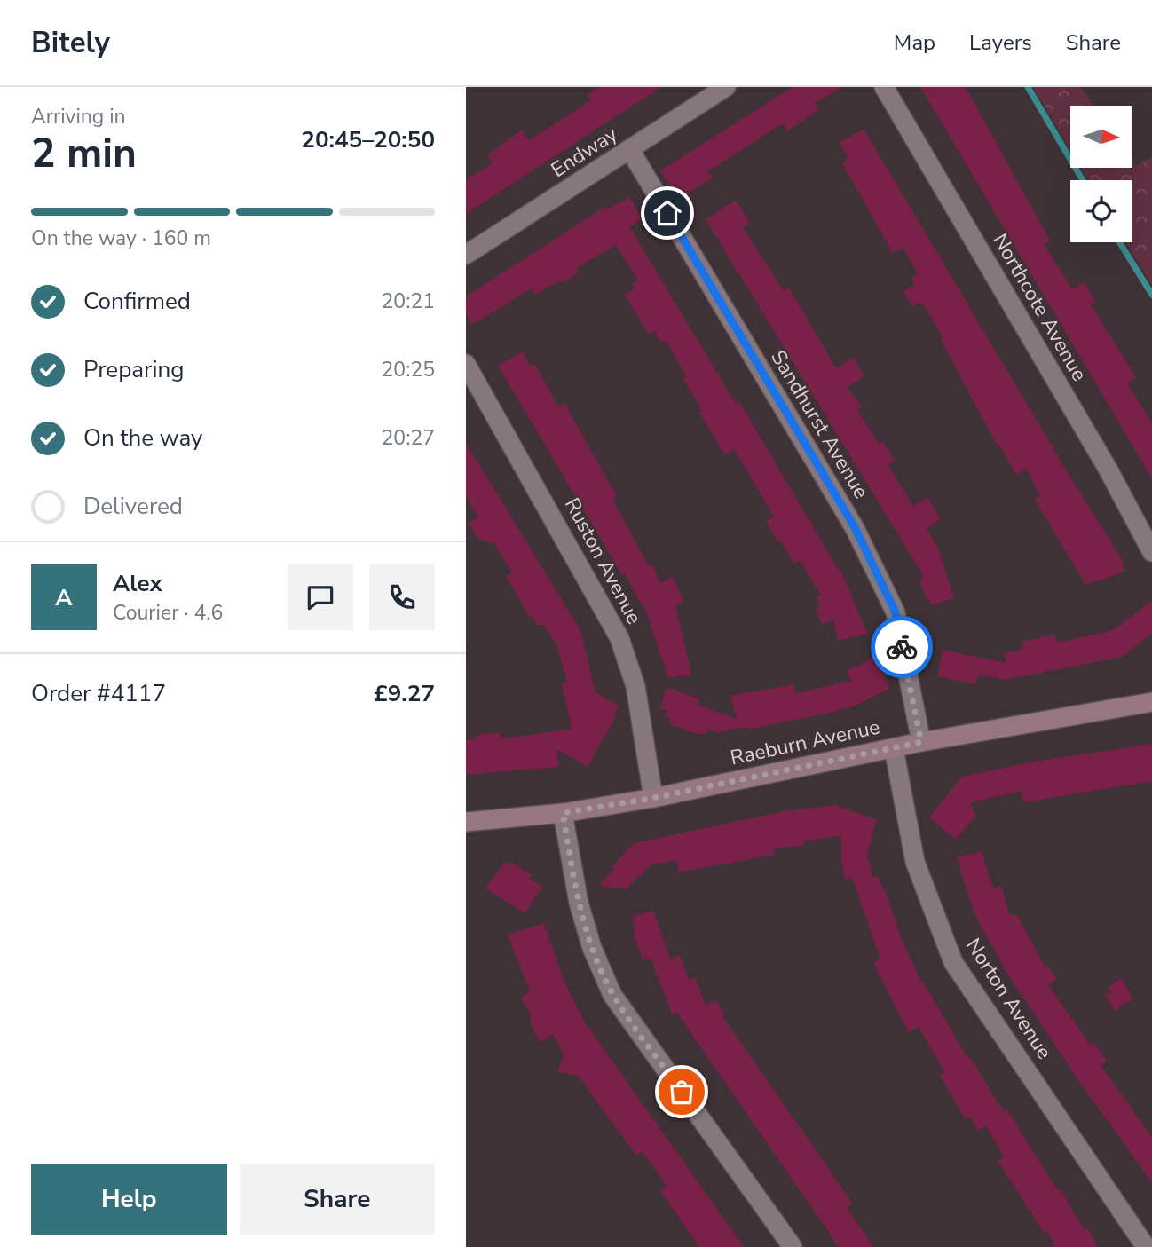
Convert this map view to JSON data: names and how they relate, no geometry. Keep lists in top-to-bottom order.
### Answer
{
  "streets": {
    "street": [
      "Endway",
      "Northcote Avenue",
      "Sandhurst Avenue",
      "Ruston Avenue",
      "Raeburn Avenue",
      "Norton Avenue"
    ]
  },
  "crossings": [
    ["Endway", "Sandhurst Avenue"],
    ["Sandhurst Avenue", "Raeburn Avenue"],
    ["Ruston Avenue", "Raeburn Avenue"],
    ["Raeburn Avenue", "Norton Avenue"]
  ],
  "north": "right",
  "page": {
    "header": "Bitely",
    "nav": ["Map", "Layers", "Share"],
    "heading": ["2 min", "Arriving in", "20:45–20:50"],
    "panel": [
      "Alex",
      "Courier · 4.6",
      "Order #4117",
      "£9.27"
    ],
    "bar": "On the way · 160 m",
    "list": [
      ["Confirmed", "20:21"],
      ["Preparing", "20:25"],
      ["On the way", "20:27"],
      "Delivered"
    ],
    "round": "A",
    "buttons": ["Help", "Share"]
  }
}
